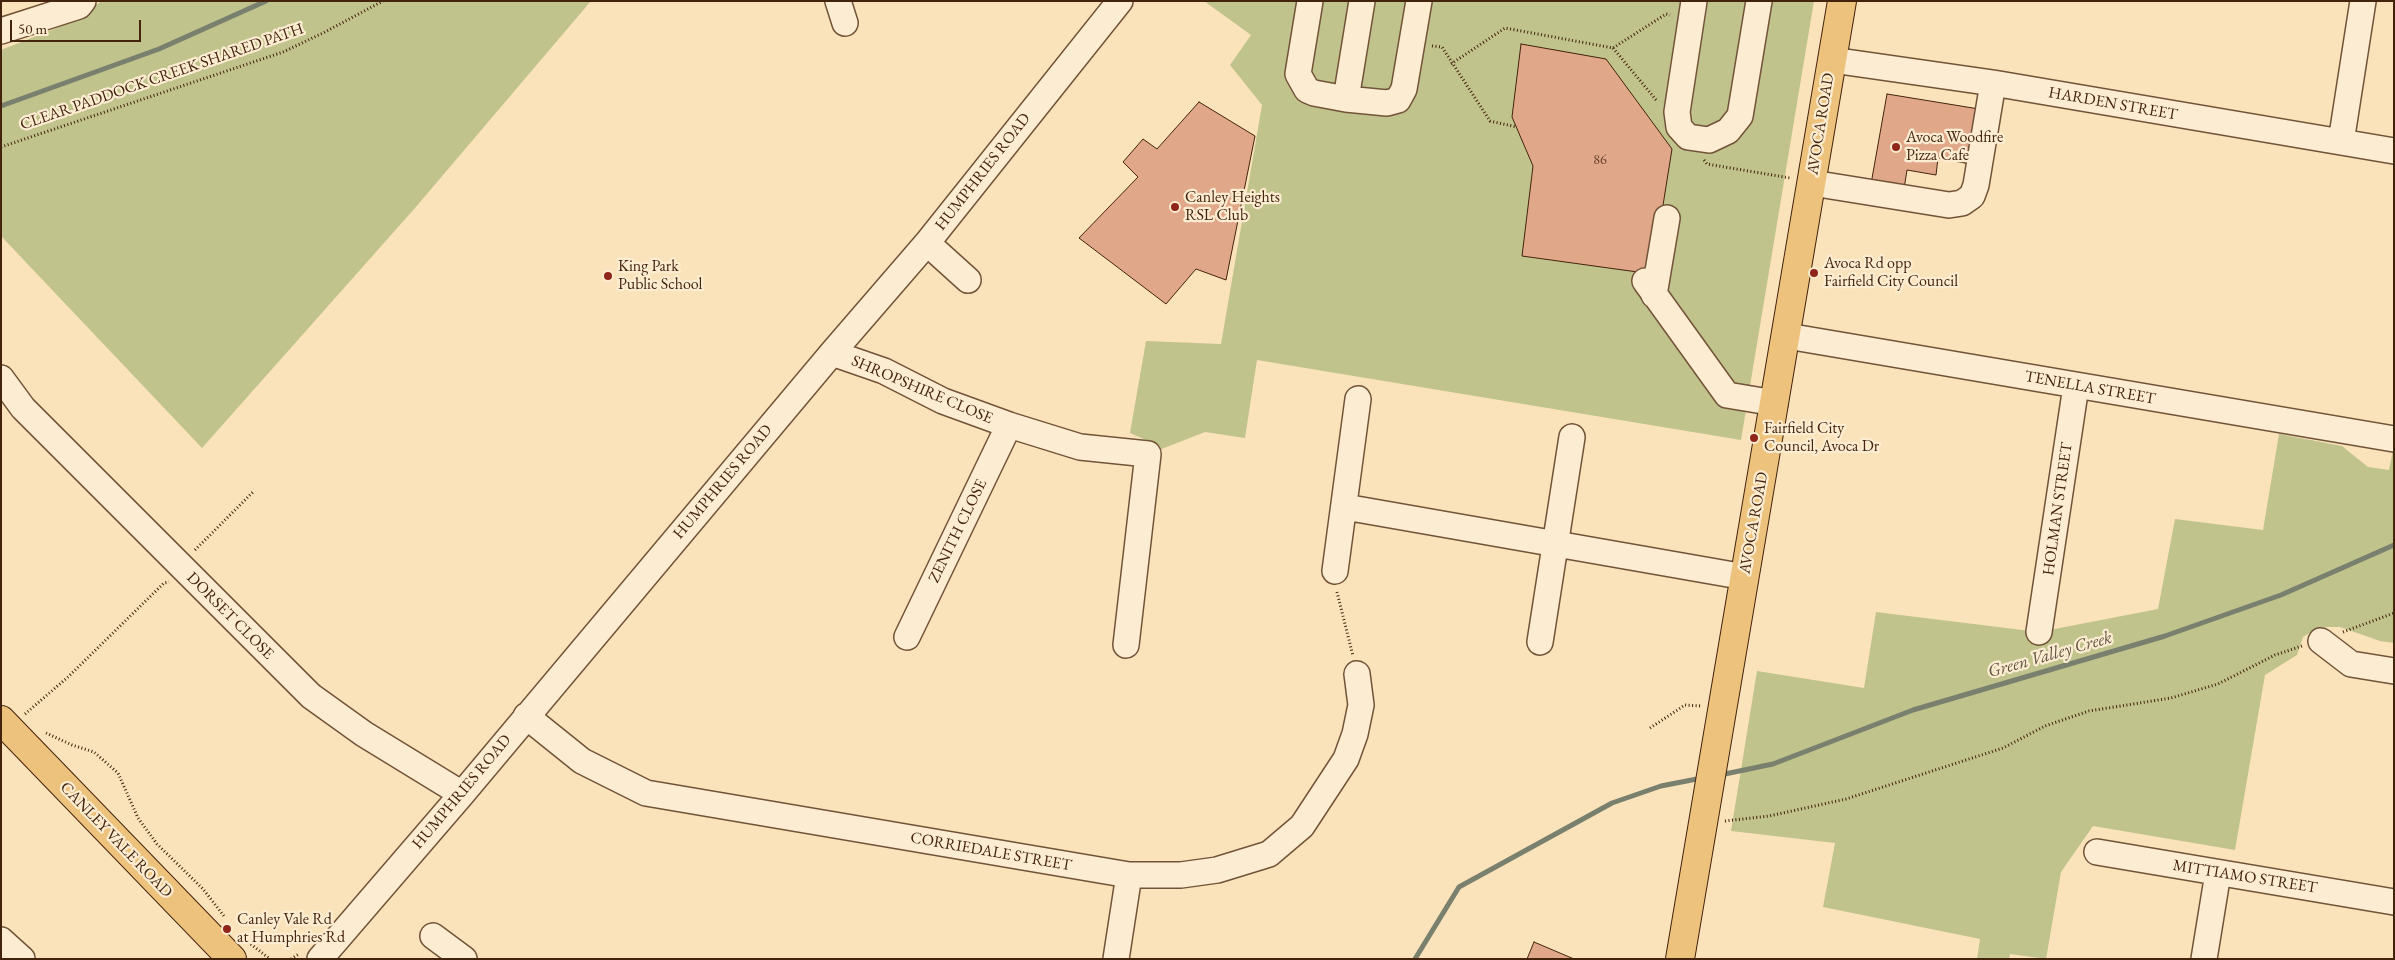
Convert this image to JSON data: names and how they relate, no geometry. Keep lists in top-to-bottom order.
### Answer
{
  "streets": {
    "main road": ["AVOCA ROAD", "CANLEY VALE ROAD"],
    "street": [
      "HARDEN STREET",
      "HUMPHRIES ROAD",
      "TENELLA STREET",
      "SHROPSHIRE CLOSE",
      "HOLMAN STREET",
      "ZENITH CLOSE",
      "DORSET CLOSE",
      "CORRIEDALE STREET",
      "MITTIAMO STREET"
    ],
    "path": ["CLEAR PADDOCK CREEK SHARED PATH"]
  },
  "crossings": [
    ["HARDEN STREET", "AVOCA ROAD"],
    ["AVOCA ROAD", "TENELLA STREET"],
    ["HUMPHRIES ROAD", "SHROPSHIRE CLOSE"],
    ["HUMPHRIES ROAD", "DORSET CLOSE"],
    ["HUMPHRIES ROAD", "CORRIEDALE STREET"],
    ["TENELLA STREET", "HOLMAN STREET"],
    ["SHROPSHIRE CLOSE", "ZENITH CLOSE"]
  ],
  "water": ["Green Valley Creek"],
  "places": [
    "Avoca Woodfire Pizza Cafe",
    "Canley Heights RSL Club",
    "Avoca Rd opp Fairfield City Council",
    "King Park Public School",
    "Fairfield City Council, Avoca Dr",
    "Canley Vale Rd at Humphries Rd"
  ],
  "house_numbers": ["86"],
  "scale_bar": "50 m"
}
